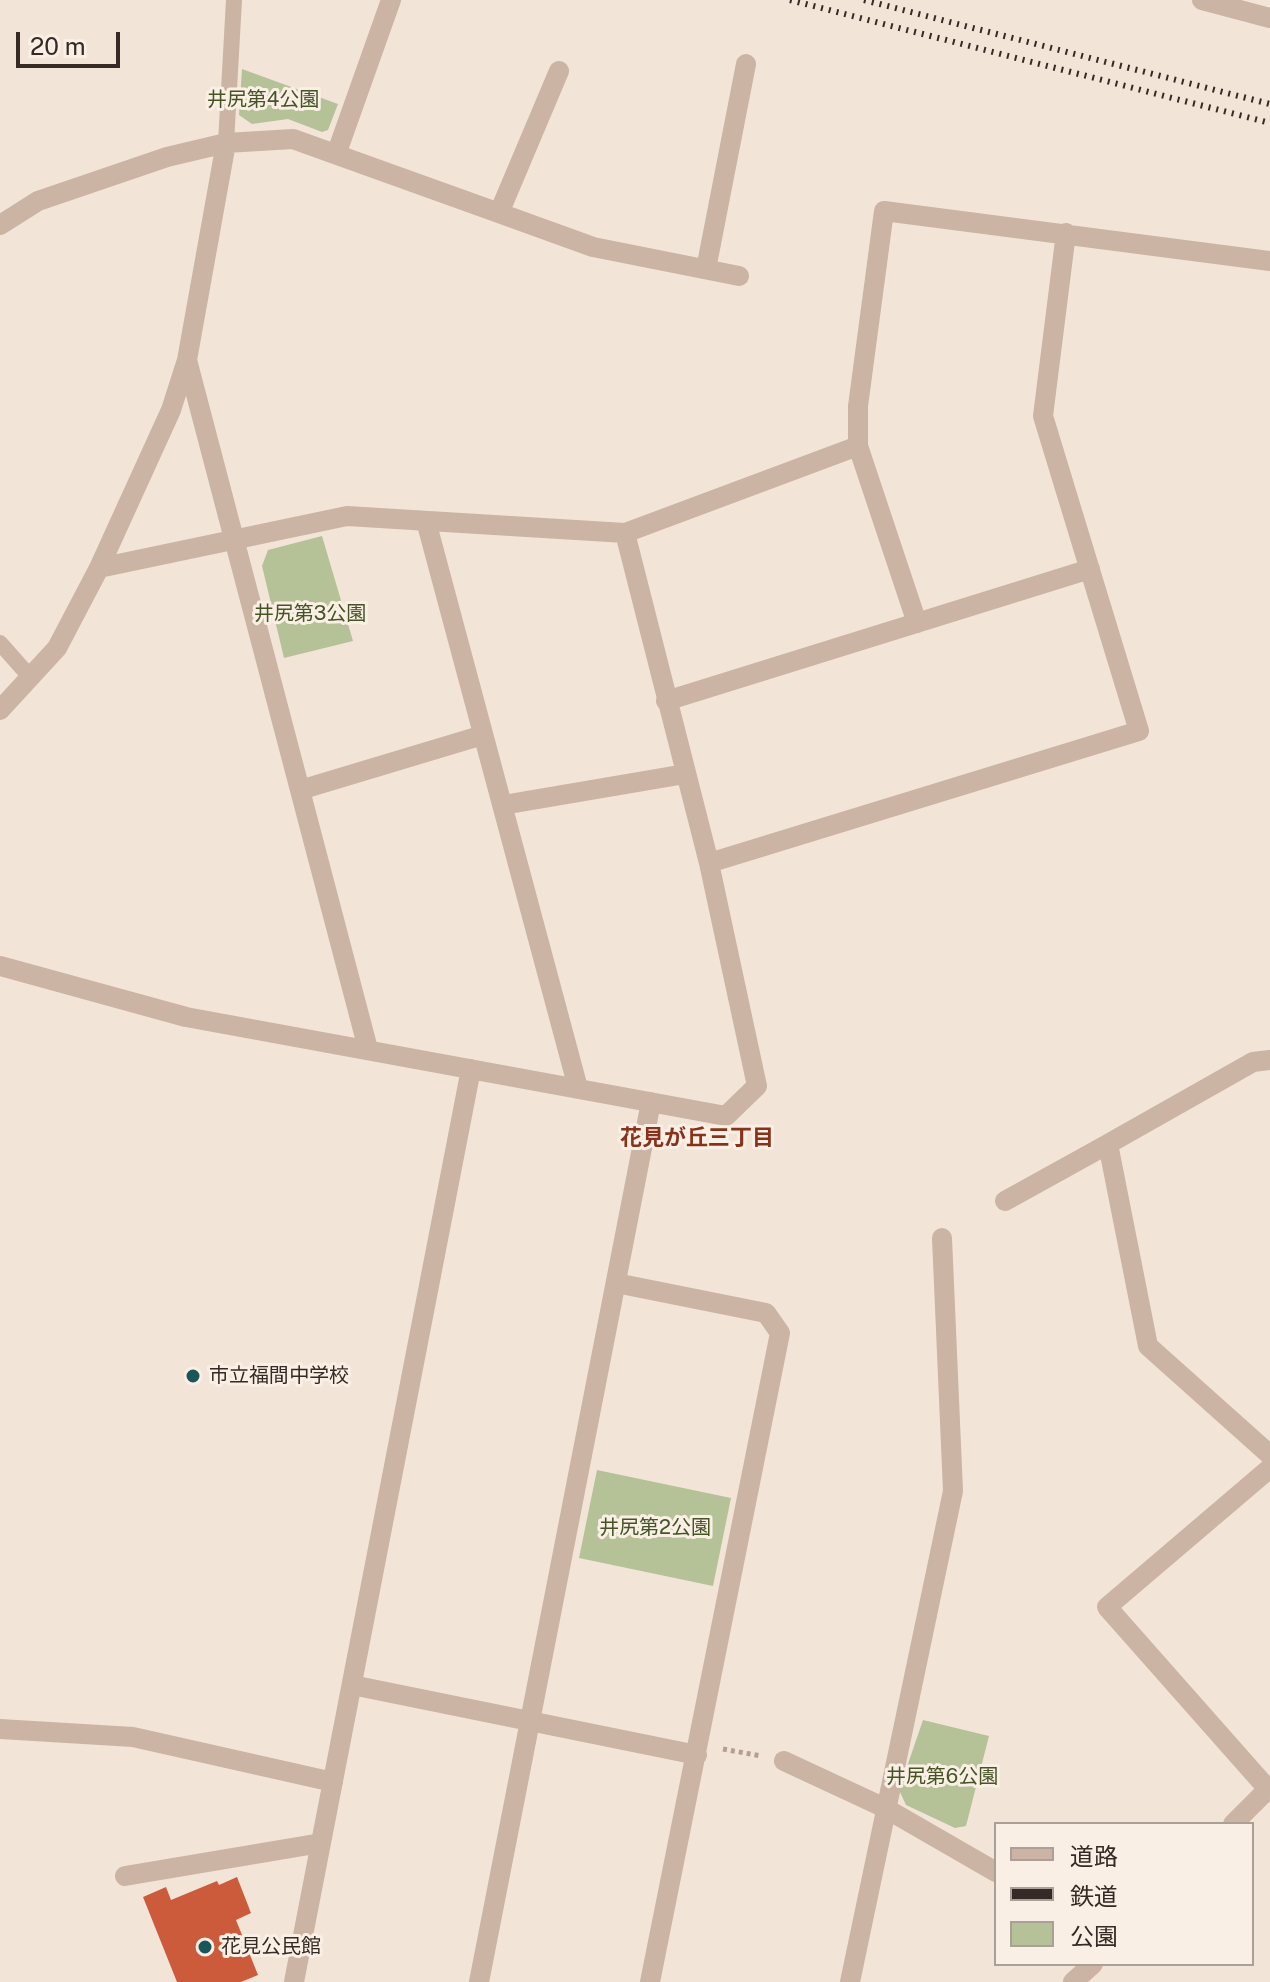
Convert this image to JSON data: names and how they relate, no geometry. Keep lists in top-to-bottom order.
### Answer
{
  "districts": ["花見が丘三丁目"],
  "parks": [
    "井尻第4公園",
    "井尻第3公園",
    "井尻第2公園",
    "井尻第6公園"
  ],
  "places": ["市立福間中学校", "花見公民館"],
  "legend": ["道路", "鉄道", "公園"],
  "scale_bar": "20 m"
}
